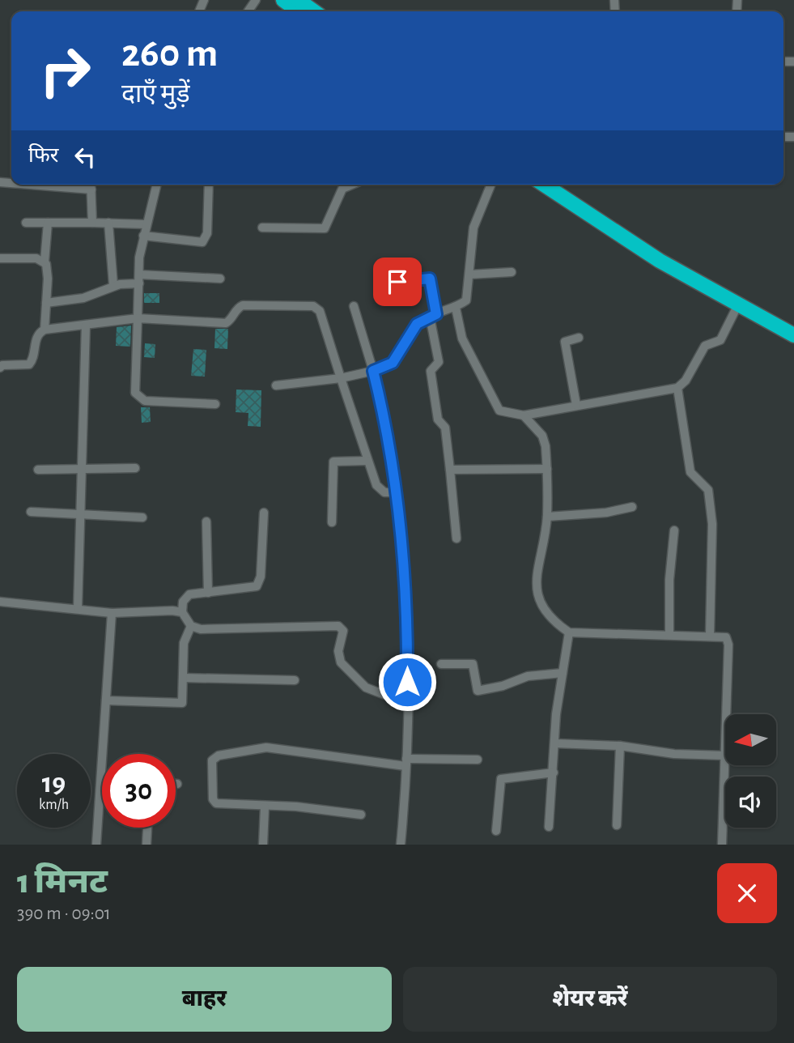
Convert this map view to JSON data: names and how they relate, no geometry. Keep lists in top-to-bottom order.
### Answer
{
  "north": "left",
  "page": {
    "turn": ["260 m", "दाएँ मुड़ें"],
    "then": "फिर",
    "speed": "19 km/h",
    "limit": "30",
    "heading": ["1 मिनट", "390 m · 09:01"],
    "buttons": ["बाहर", "शेयर करें"]
  }
}
